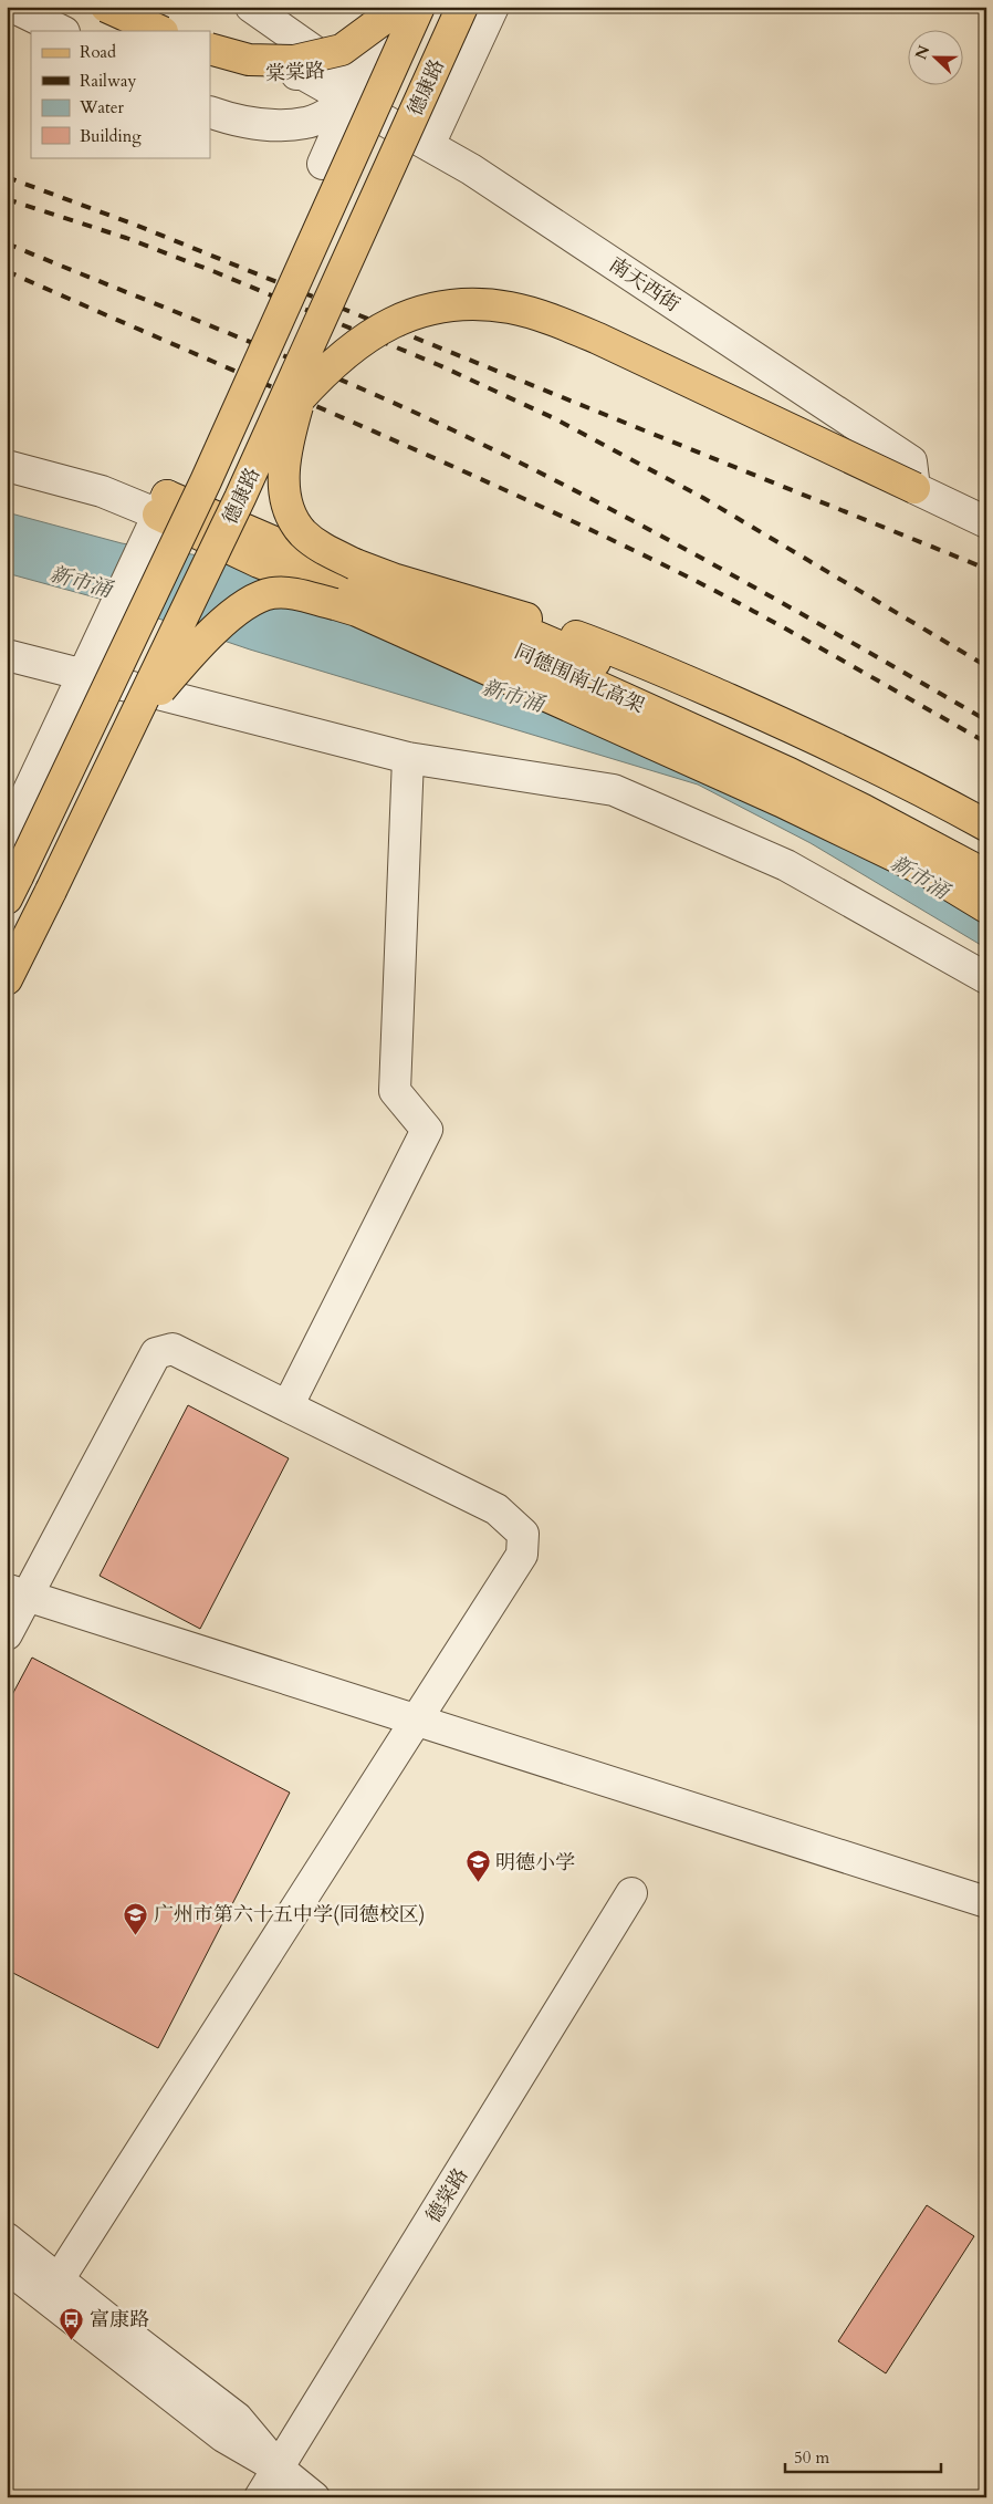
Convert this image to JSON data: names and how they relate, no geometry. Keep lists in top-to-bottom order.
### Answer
{
  "streets": {
    "main road": ["德康路", "同德围南北高架"],
    "street": ["棠棠路", "南天西街", "德棠路"]
  },
  "crossings": [
    ["棠棠路", "南天西街"]
  ],
  "water": ["新市涌"],
  "places": {
    "school or university": ["明德小学", "广州市第六十五中学(同德校区)"],
    "bus stop": ["富康路"]
  },
  "legend": [
    "Road",
    "Railway",
    "Water",
    "Building"
  ],
  "scale_bar": "50 m",
  "north": "left"
}
